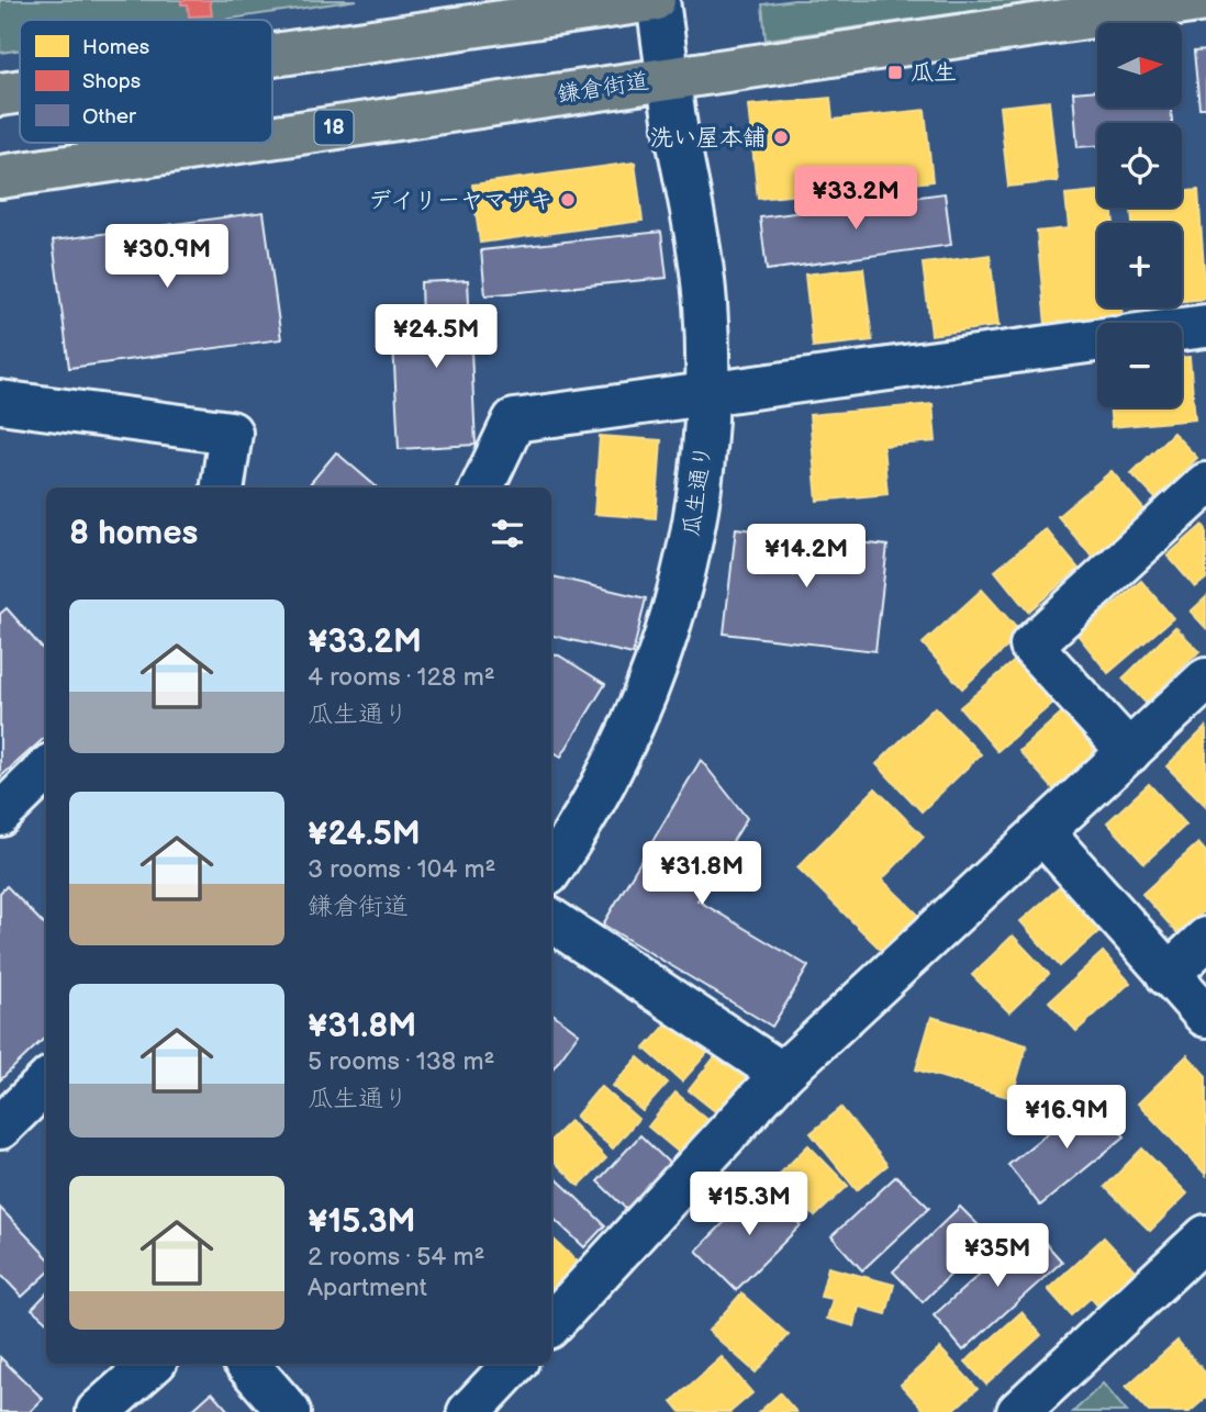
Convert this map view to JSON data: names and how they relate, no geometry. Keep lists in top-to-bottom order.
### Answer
{
  "streets": {
    "main road": ["鎌倉街道", "18"],
    "street": ["瓜生通り"]
  },
  "crossings": [
    ["鎌倉街道", "瓜生通り"]
  ],
  "places": {
    "transit": ["瓜生"],
    "other": ["洗い屋本舗", "デイリーヤマザキ"]
  },
  "legend": ["Homes", "Shops", "Other"],
  "north": "right",
  "page": {
    "map_buttons": ["+", "−"],
    "price": [
      "¥33.2M",
      "¥30.9M",
      "¥24.5M",
      "¥14.2M",
      "¥31.8M",
      "¥16.9M",
      "¥15.3M",
      "¥35M"
    ],
    "heading": "8 homes",
    "list": [
      {
        "name": "¥33.2M",
        "note": "4 rooms · 128 m² · 瓜生通り"
      },
      {
        "name": "¥24.5M",
        "note": "3 rooms · 104 m² · 鎌倉街道"
      },
      {
        "name": "¥31.8M",
        "note": "5 rooms · 138 m² · 瓜生通り"
      },
      {
        "name": "¥15.3M",
        "note": "2 rooms · 54 m² · Apartment"
      }
    ]
  }
}
